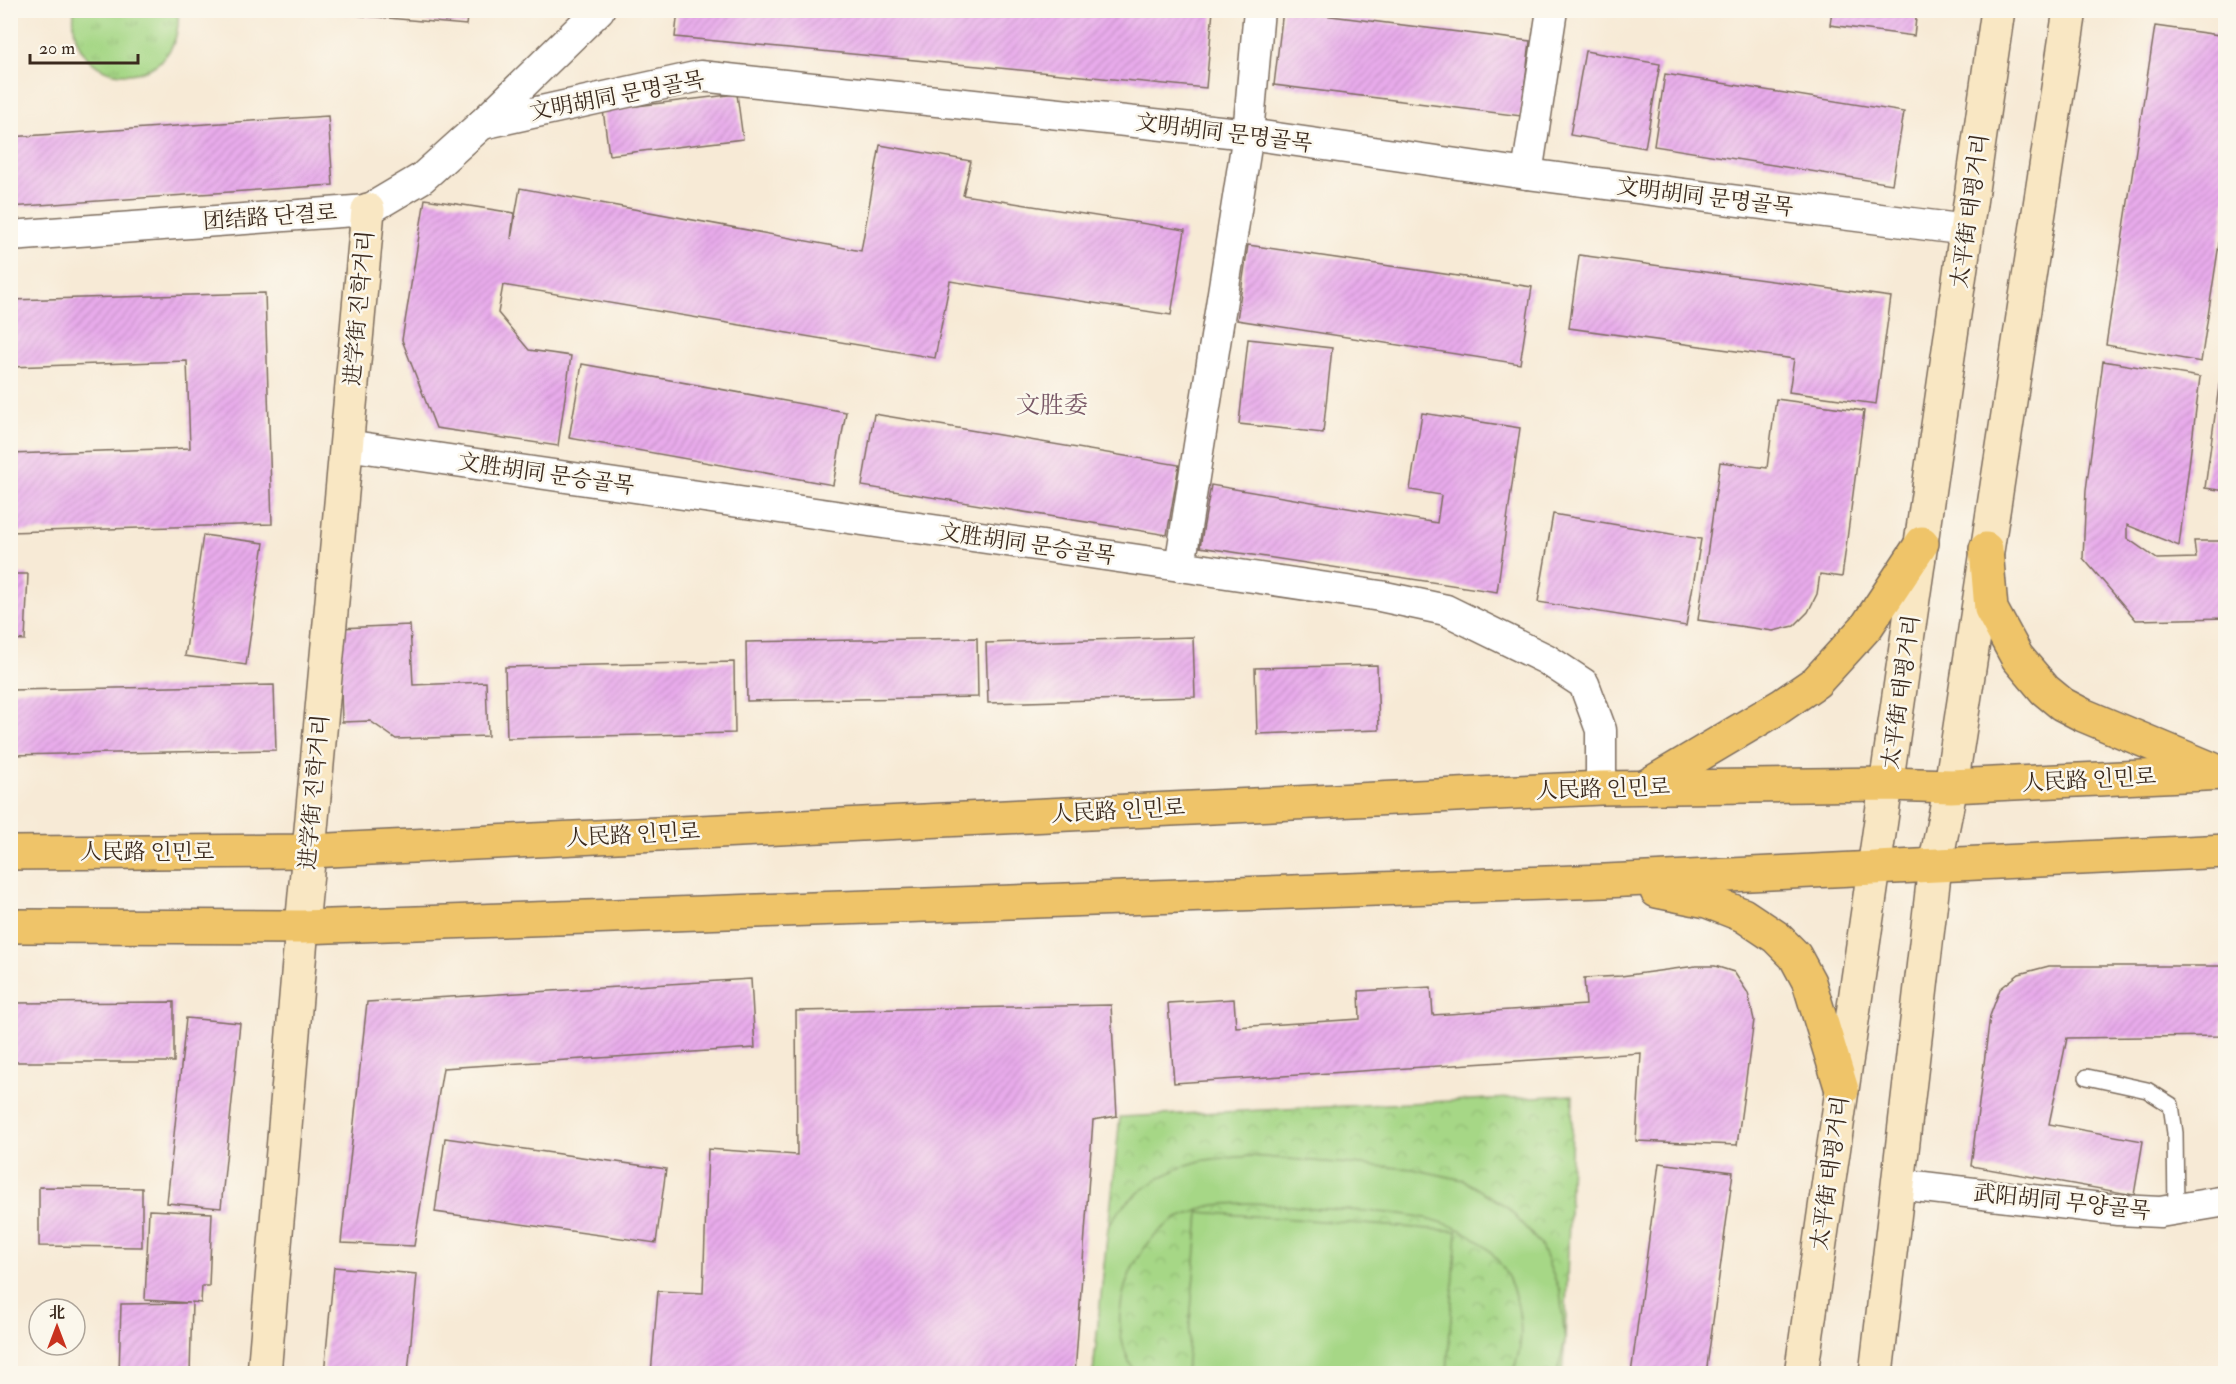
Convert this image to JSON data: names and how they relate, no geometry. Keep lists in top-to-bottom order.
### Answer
{
  "streets": {
    "main road": ["太平街 태평거리", "进学街 진학거리", "人民路 인민로"],
    "street": [
      "文明胡同 문명골목",
      "团结路 단결로",
      "文胜胡同 문승골목",
      "武阳胡同 무양골목"
    ]
  },
  "crossings": [
    ["文明胡同 문명골목", "太平街 태평거리"],
    ["文明胡同 문명골목", "团结路 단결로"],
    ["太平街 태평거리", "人民路 인민로"],
    ["团结路 단결로", "进学街 진학거리"],
    ["进学街 진학거리", "文胜胡同 문승골목"],
    ["进学街 진학거리", "人民路 인민로"],
    ["文胜胡同 문승골목", "人民路 인민로"]
  ],
  "districts": ["文胜委"],
  "scale_bar": "20 m",
  "north": "top"
}
